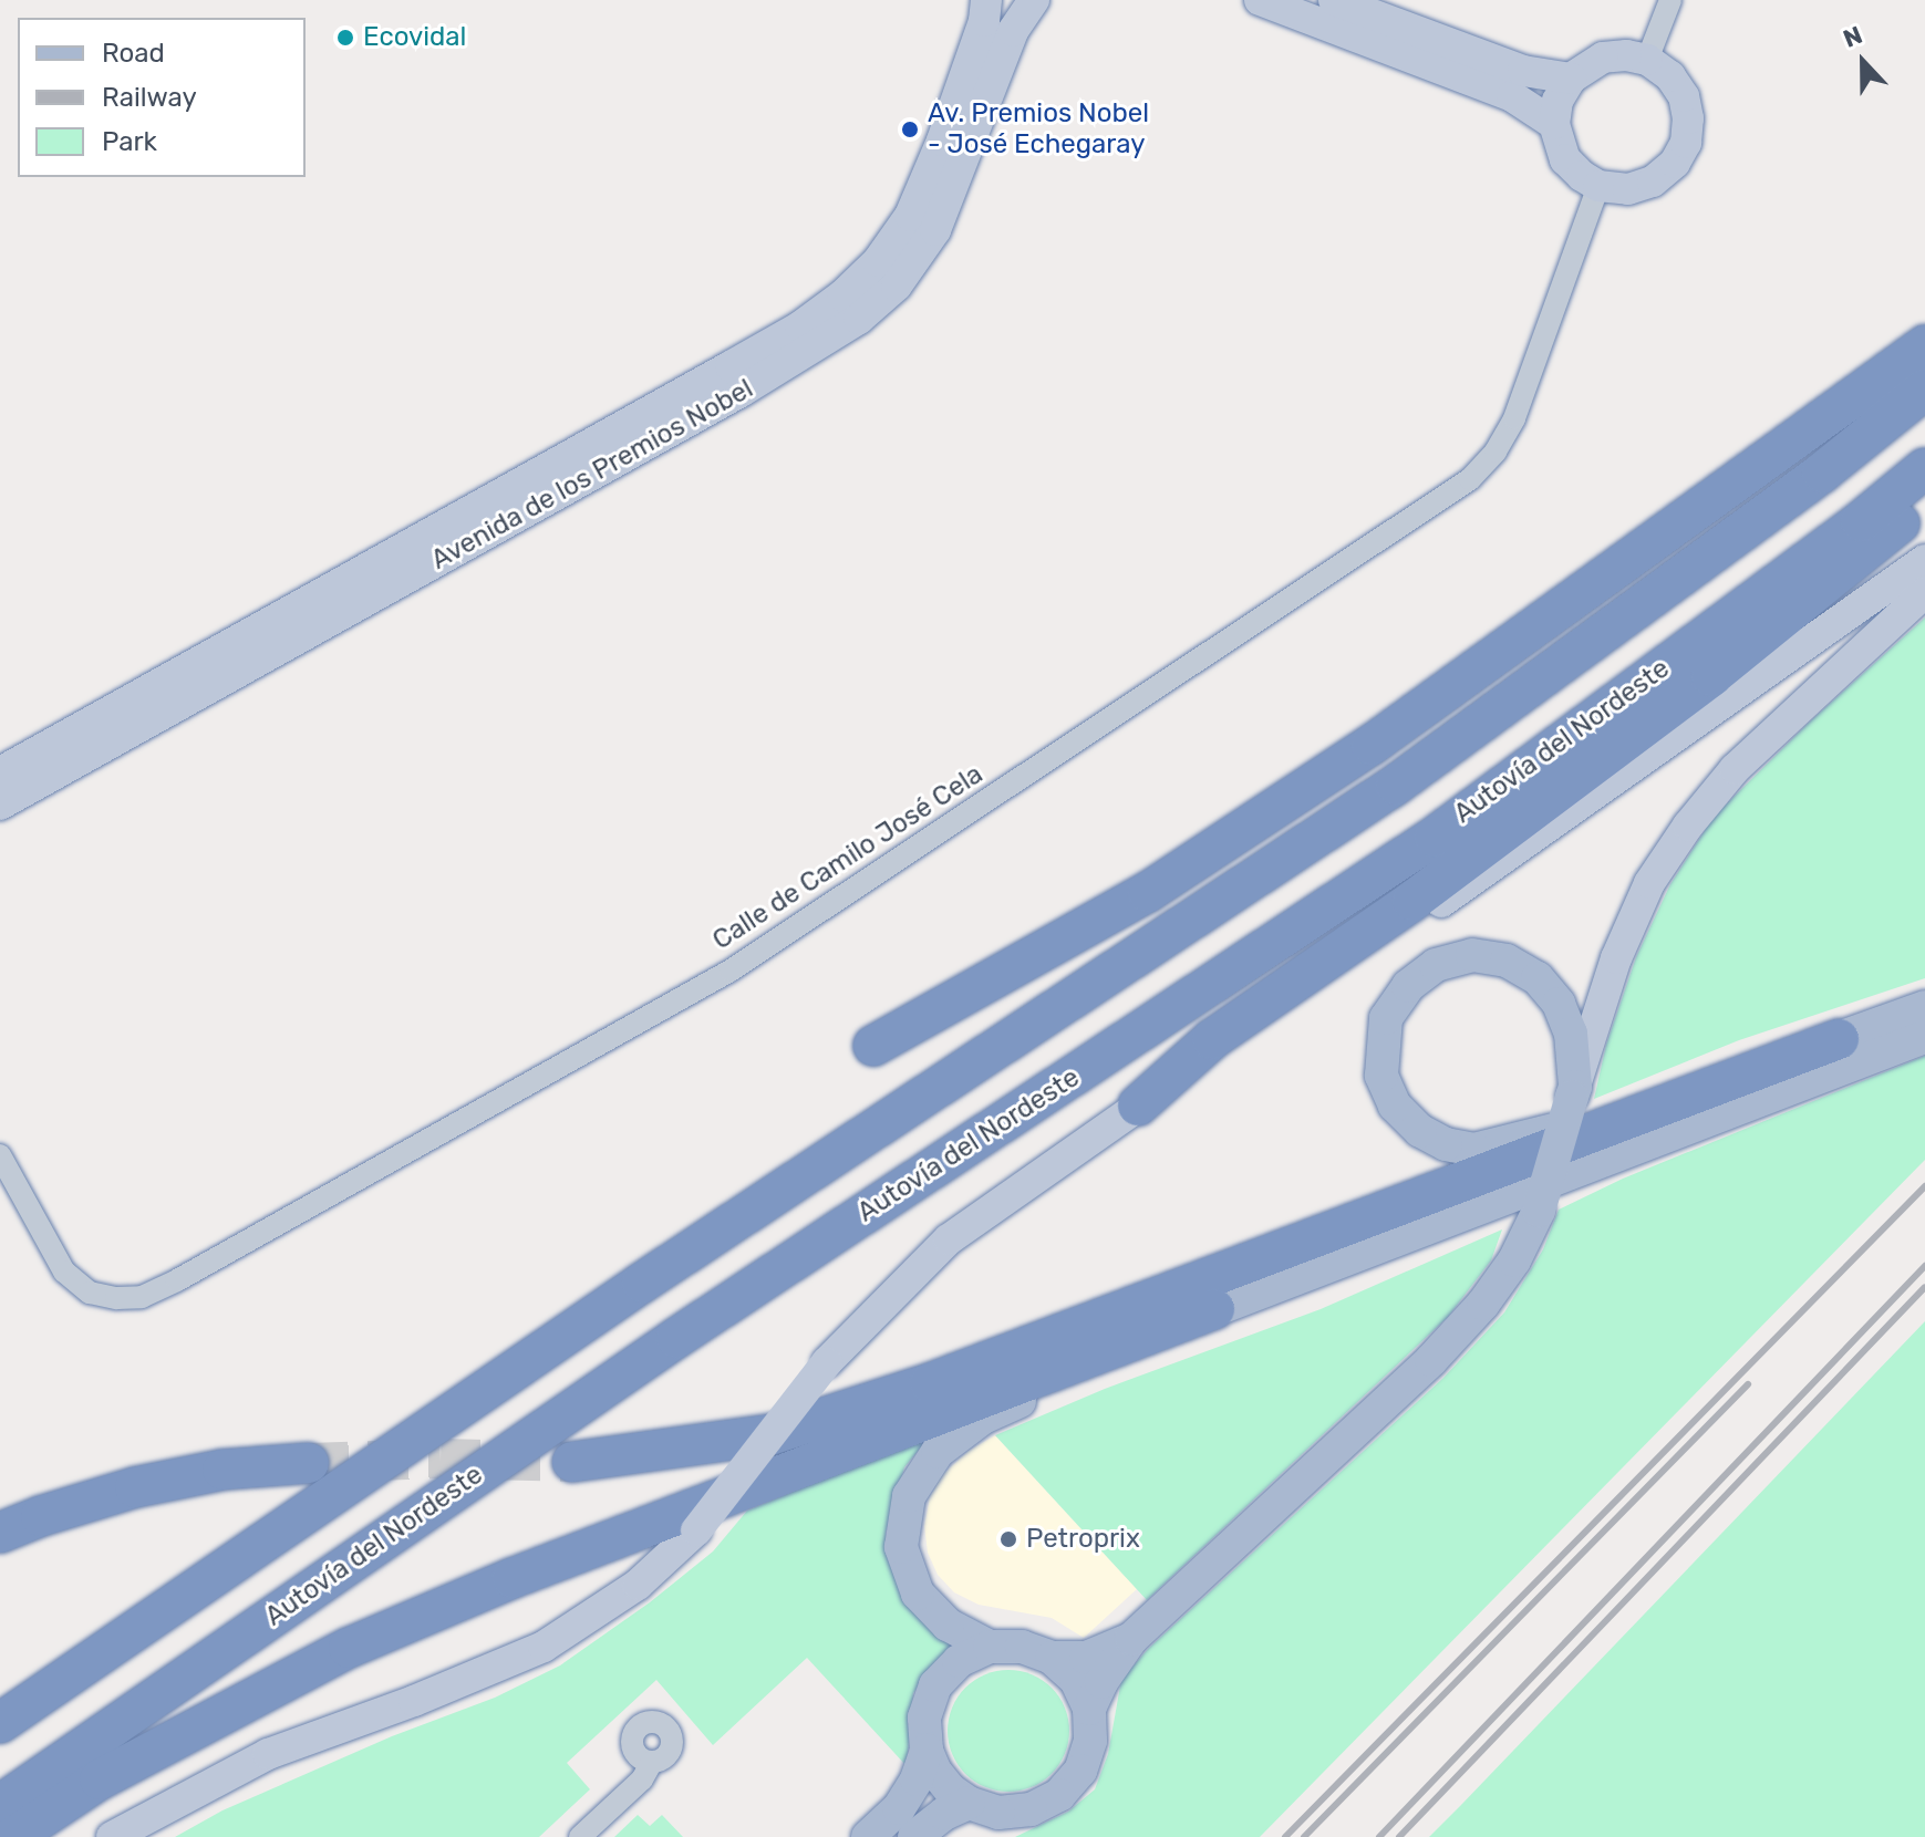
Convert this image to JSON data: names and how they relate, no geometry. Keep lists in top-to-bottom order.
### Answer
{
  "streets": {
    "highway": ["Autovía del Nordeste"],
    "street": ["Avenida de los Premios Nobel", "Calle de Camilo José Cela"]
  },
  "places": ["Ecovidal", "Av. Premios Nobel - José Echegaray", "Petroprix"],
  "legend": ["Road", "Railway", "Park"],
  "north": "top"
}
